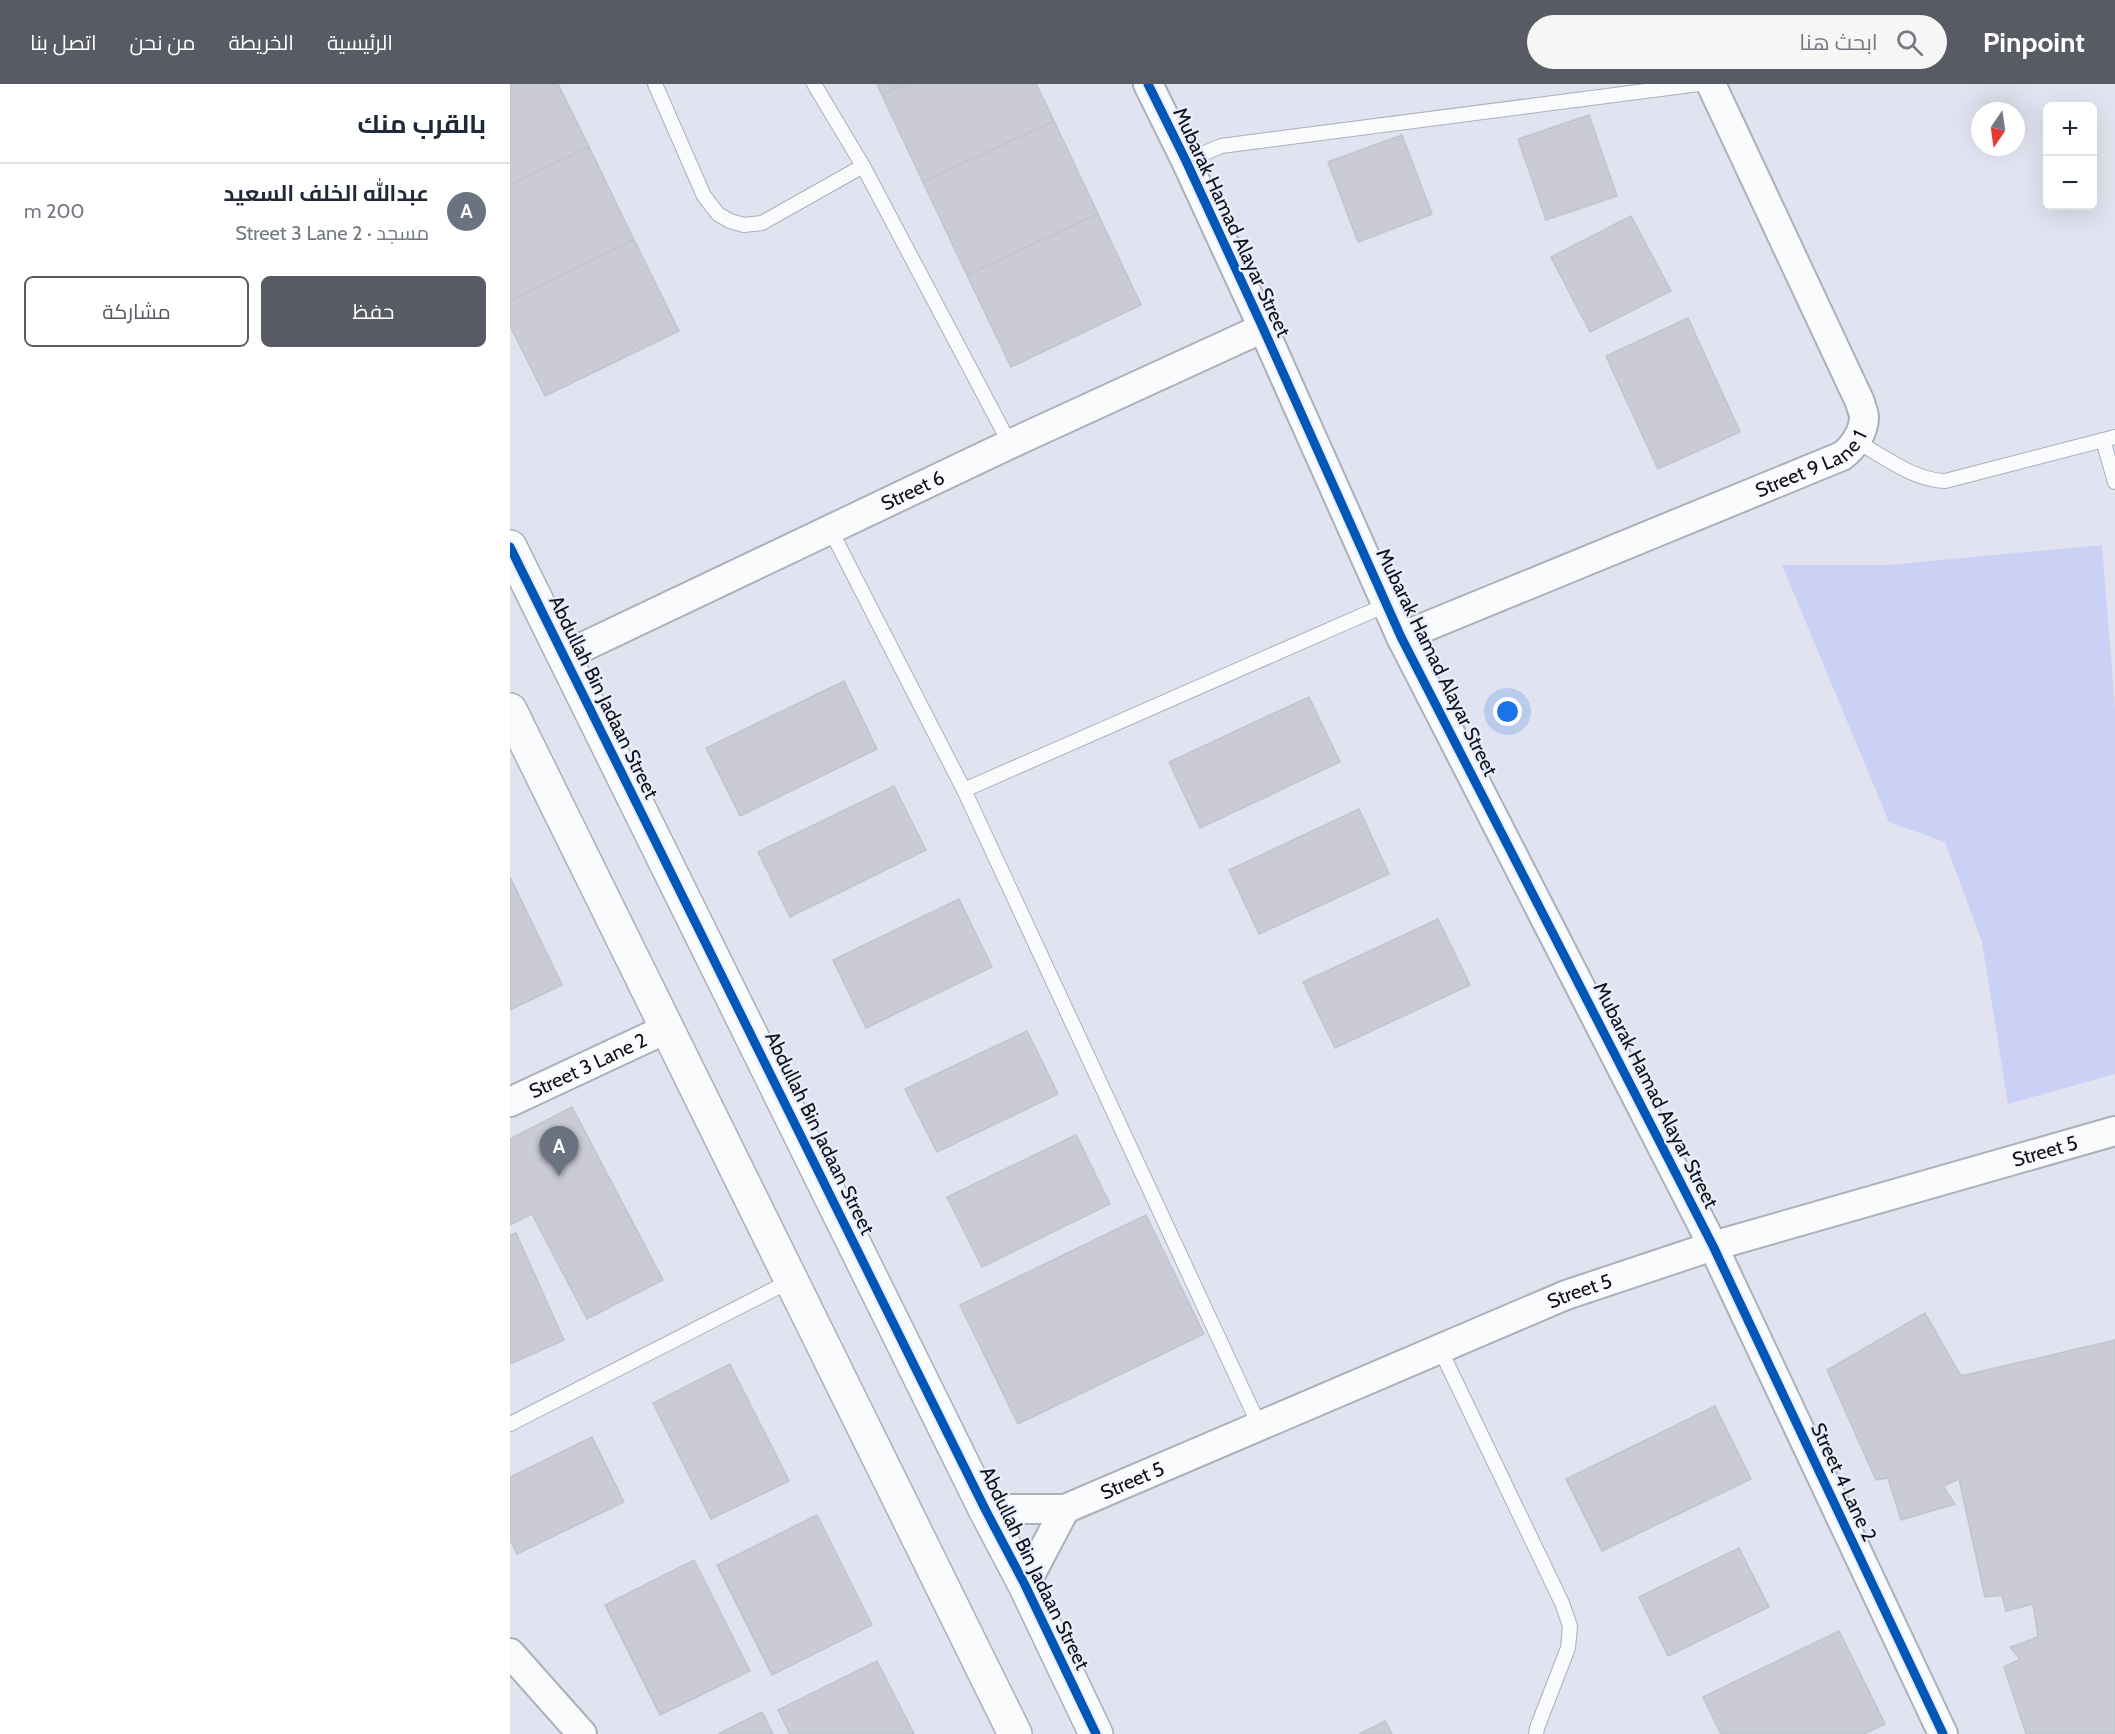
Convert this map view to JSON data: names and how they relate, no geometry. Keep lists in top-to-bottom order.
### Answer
{
  "streets": {
    "street": [
      "Mubarak Hamad Alayar Street",
      "Street 9 Lane 1",
      "Street 6",
      "Abdullah Bin Jadaan Street",
      "Street 3 Lane 2",
      "Street 5",
      "Street 4 Lane 2"
    ]
  },
  "crossings": [
    ["Mubarak Hamad Alayar Street", "Street 9 Lane 1"],
    ["Mubarak Hamad Alayar Street", "Street 6"],
    ["Mubarak Hamad Alayar Street", "Street 5"],
    ["Mubarak Hamad Alayar Street", "Street 4 Lane 2"],
    ["Street 6", "Abdullah Bin Jadaan Street"],
    ["Abdullah Bin Jadaan Street", "Street 5"],
    ["Street 5", "Street 4 Lane 2"]
  ],
  "north": "bottom",
  "page": {
    "header": "Pinpoint",
    "search": "ابحث هنا",
    "nav": [
      "الرئيسية",
      "الخريطة",
      "من نحن",
      "اتصل بنا"
    ],
    "heading": "بالقرب منك",
    "map_buttons": ["+", "−"],
    "list": [
      {
        "mark": "A",
        "name": "عبدالله الخلف السعيد",
        "note": "مسجد · Street 3 Lane 2",
        "value": "200 m"
      }
    ],
    "buttons": ["حفظ", "مشاركة"],
    "pins": "A"
  }
}
